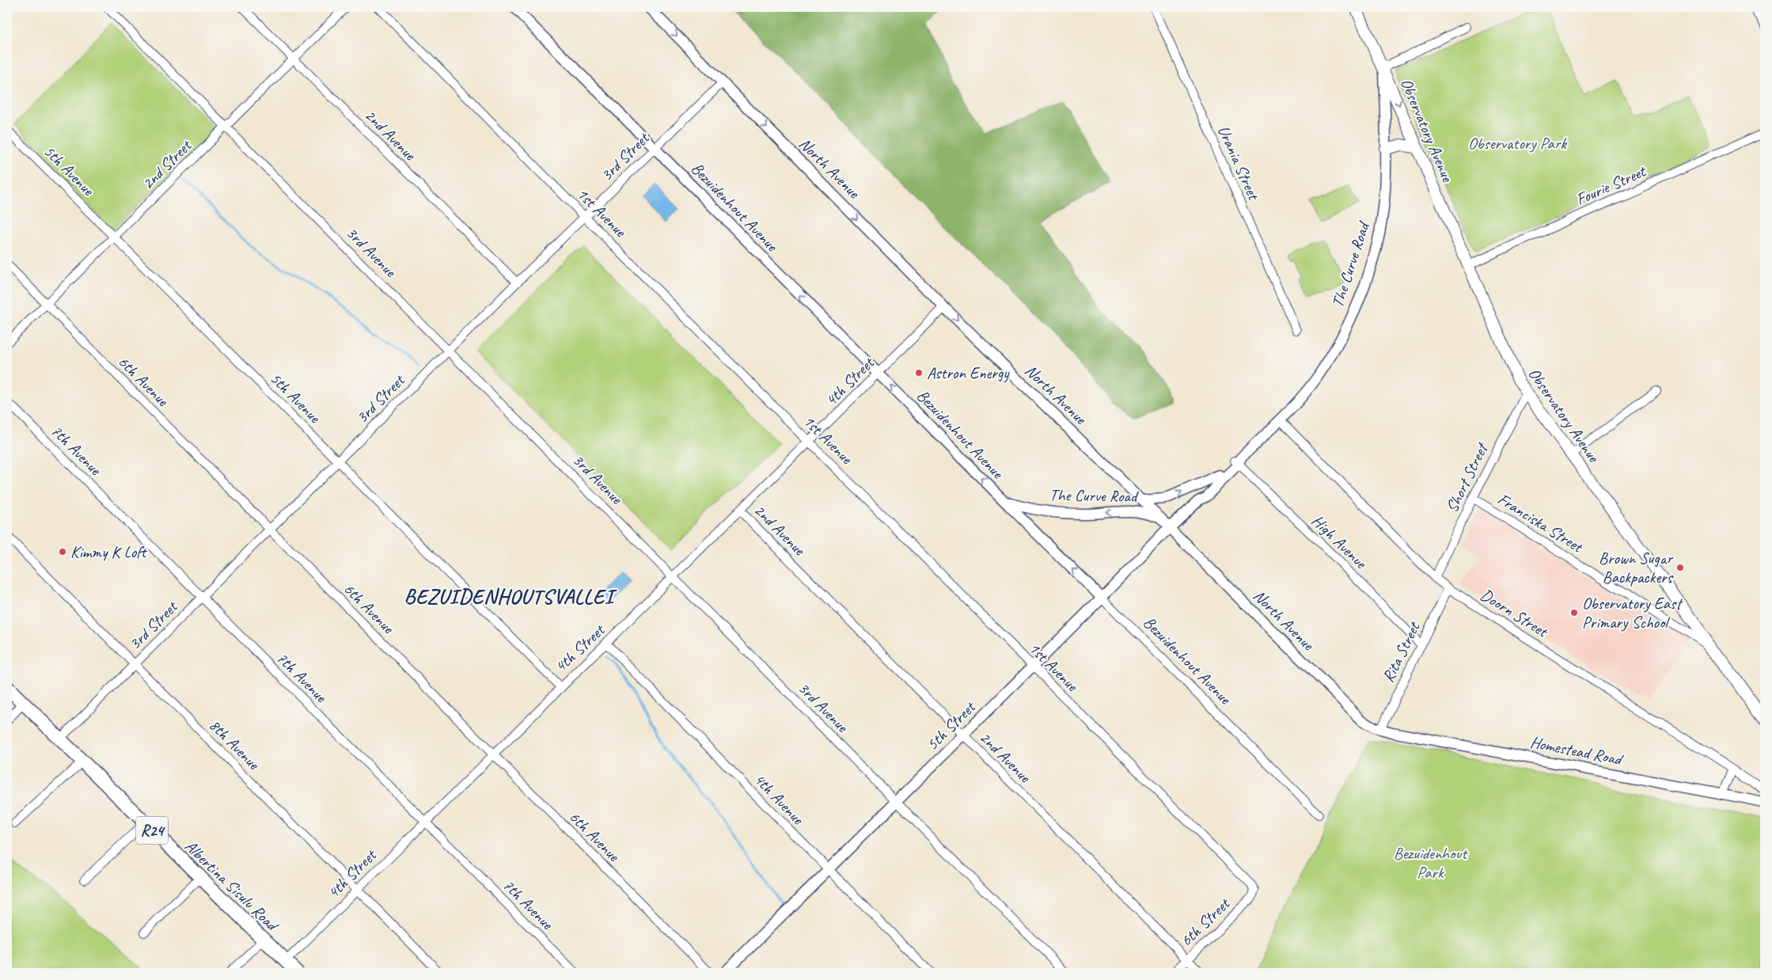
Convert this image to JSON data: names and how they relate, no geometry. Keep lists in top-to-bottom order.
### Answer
{
  "streets": {
    "main road": ["Observatory Avenue", "R24", "Albertina Sisulu Road"],
    "street": [
      "2nd Avenue",
      "3rd Street",
      "Urania Street",
      "2nd Street",
      "North Avenue",
      "5th Avenue",
      "Fourie Street",
      "Bezuidenhout Avenue",
      "1st Avenue",
      "3rd Avenue",
      "The Curve Road",
      "6th Avenue",
      "4th Street",
      "7th Avenue",
      "Short Street",
      "Franciska Street",
      "High Avenue",
      "Doorn Street",
      "Rita Street",
      "5th Street",
      "8th Avenue",
      "Homestead Road",
      "4th Avenue",
      "6th Street"
    ]
  },
  "crossings": [
    ["Observatory Avenue", "Fourie Street"],
    ["Observatory Avenue", "The Curve Road"],
    ["Observatory Avenue", "Short Street"],
    ["Observatory Avenue", "Franciska Street"],
    ["2nd Avenue", "3rd Street"],
    ["2nd Avenue", "2nd Street"],
    ["2nd Avenue", "4th Street"],
    ["2nd Avenue", "5th Street"],
    ["2nd Avenue", "6th Street"],
    ["3rd Street", "North Avenue"],
    ["3rd Street", "5th Avenue"],
    ["3rd Street", "Bezuidenhout Avenue"],
    ["3rd Street", "1st Avenue"],
    ["3rd Street", "3rd Avenue"],
    ["3rd Street", "6th Avenue"],
    ["3rd Street", "7th Avenue"],
    ["3rd Street", "8th Avenue"],
    ["3rd Street", "Albertina Sisulu Road"],
    ["2nd Street", "5th Avenue"],
    ["2nd Street", "3rd Avenue"],
    ["2nd Street", "6th Avenue"],
    ["North Avenue", "The Curve Road"],
    ["North Avenue", "4th Street"],
    ["North Avenue", "Rita Street"],
    ["North Avenue", "5th Street"],
    ["North Avenue", "Homestead Road"],
    ["5th Avenue", "4th Street"],
    ["Bezuidenhout Avenue", "The Curve Road"],
    ["Bezuidenhout Avenue", "4th Street"],
    ["Bezuidenhout Avenue", "5th Street"],
    ["1st Avenue", "4th Street"],
    ["1st Avenue", "5th Street"],
    ["1st Avenue", "6th Street"],
    ["3rd Avenue", "4th Street"],
    ["3rd Avenue", "5th Street"],
    ["The Curve Road", "High Avenue"],
    ["The Curve Road", "Doorn Street"],
    ["The Curve Road", "5th Street"],
    ["6th Avenue", "4th Street"],
    ["4th Street", "7th Avenue"],
    ["4th Street", "8th Avenue"],
    ["4th Street", "4th Avenue"],
    ["4th Street", "Albertina Sisulu Road"],
    ["Short Street", "Franciska Street"],
    ["Short Street", "Doorn Street"],
    ["High Avenue", "Rita Street"],
    ["High Avenue", "5th Street"],
    ["Doorn Street", "Rita Street"],
    ["Rita Street", "Homestead Road"],
    ["5th Street", "4th Avenue"]
  ],
  "one_way": ["North Avenue", "Bezuidenhout Avenue"],
  "districts": ["BEZUIDENHOUTSVALLEI"],
  "parks": ["Observatory Park", "Bezuidenhout Park"],
  "places": [
    "Astron Energy",
    "Kimmy K Loft",
    "Brown Sugar Backpackers",
    "Observatory East Primary School"
  ]
}
